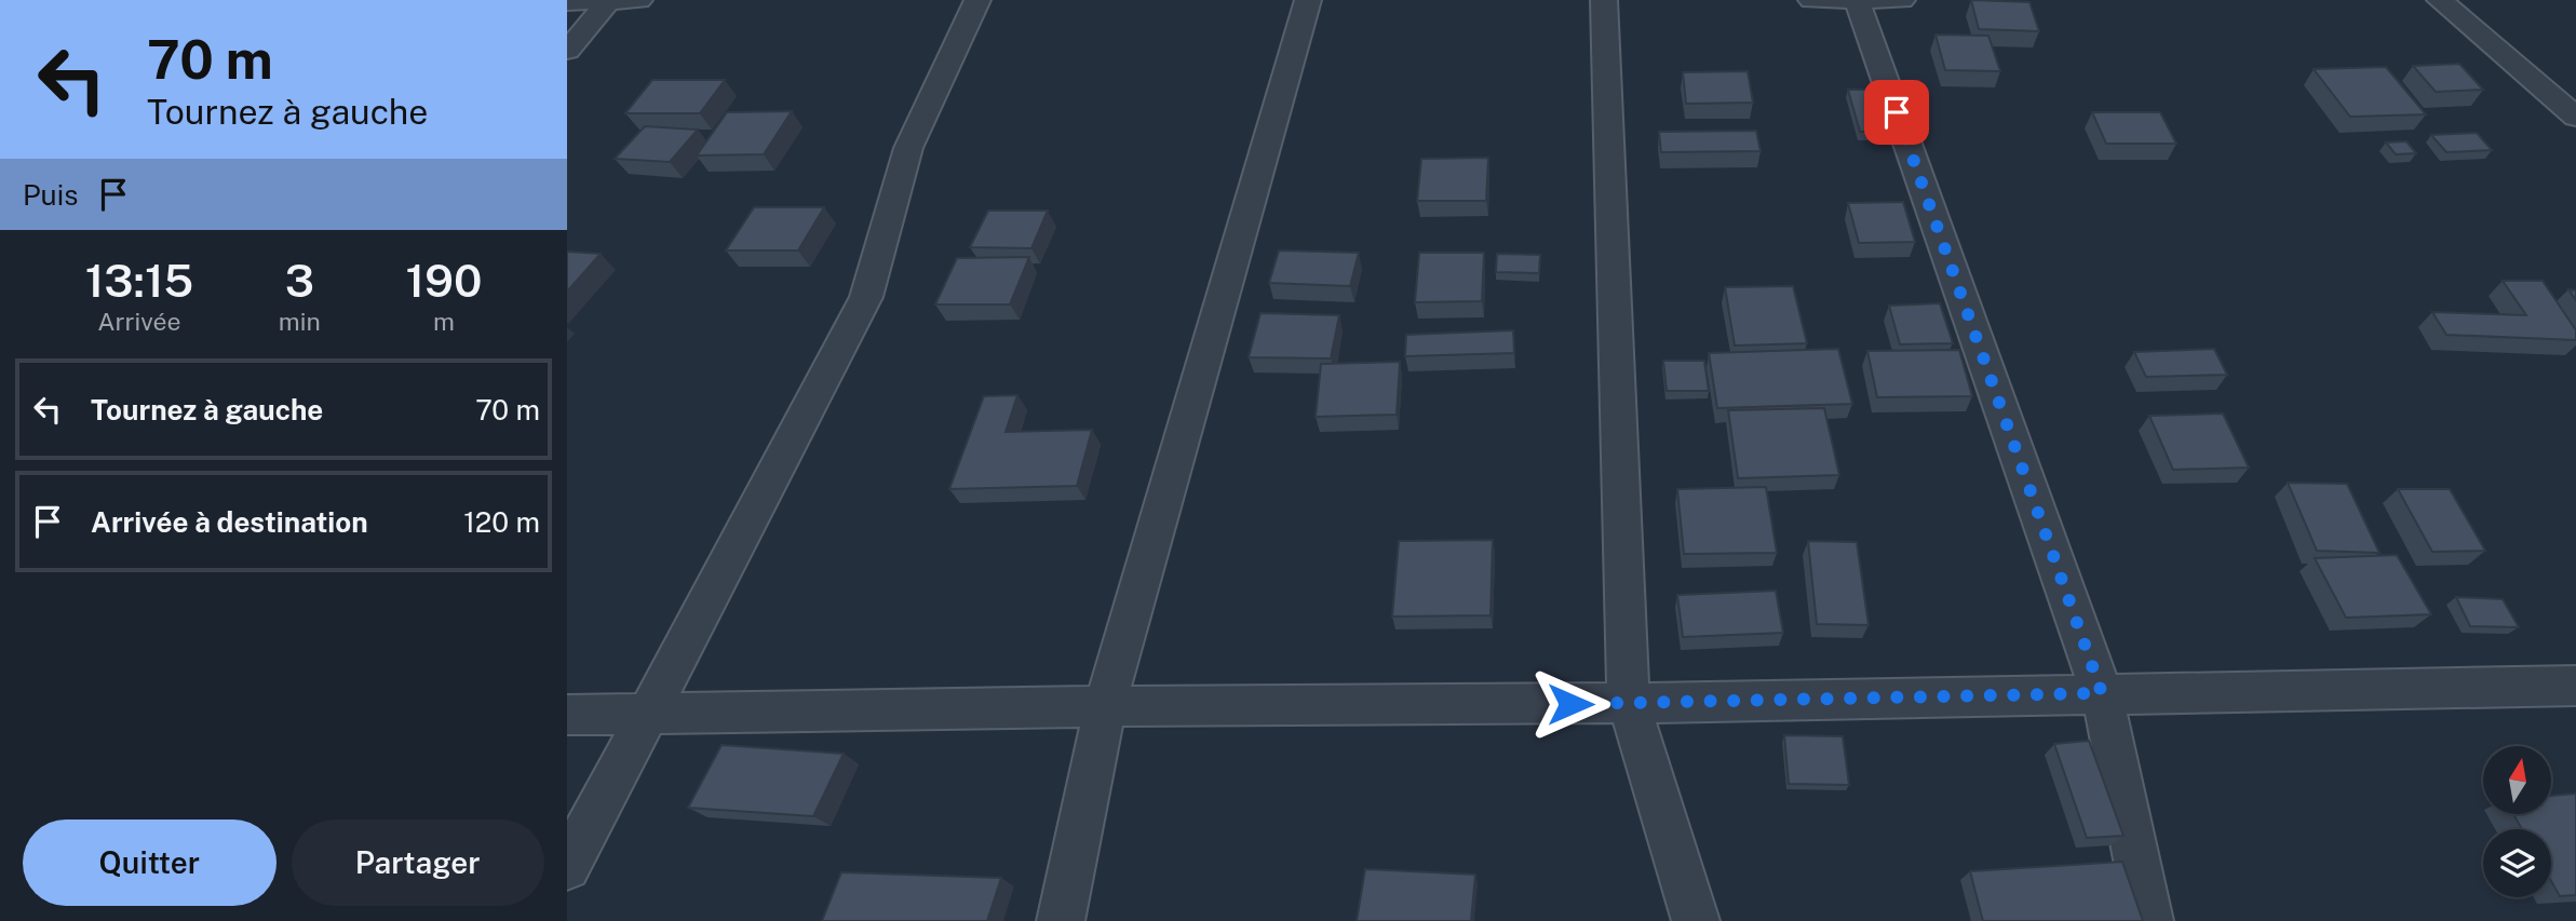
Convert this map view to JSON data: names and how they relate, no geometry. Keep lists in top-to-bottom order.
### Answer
{
  "north": "top",
  "page": {
    "turn": ["70 m", "Tournez à gauche"],
    "then": "Puis",
    "eta": [
      "13:15",
      "Arrivée",
      "3",
      "min",
      "190",
      "m"
    ],
    "list": [
      {
        "name": "Tournez à gauche",
        "value": "70 m"
      },
      {
        "name": "Arrivée à destination",
        "value": "120 m"
      }
    ],
    "buttons": ["Quitter", "Partager"]
  }
}
